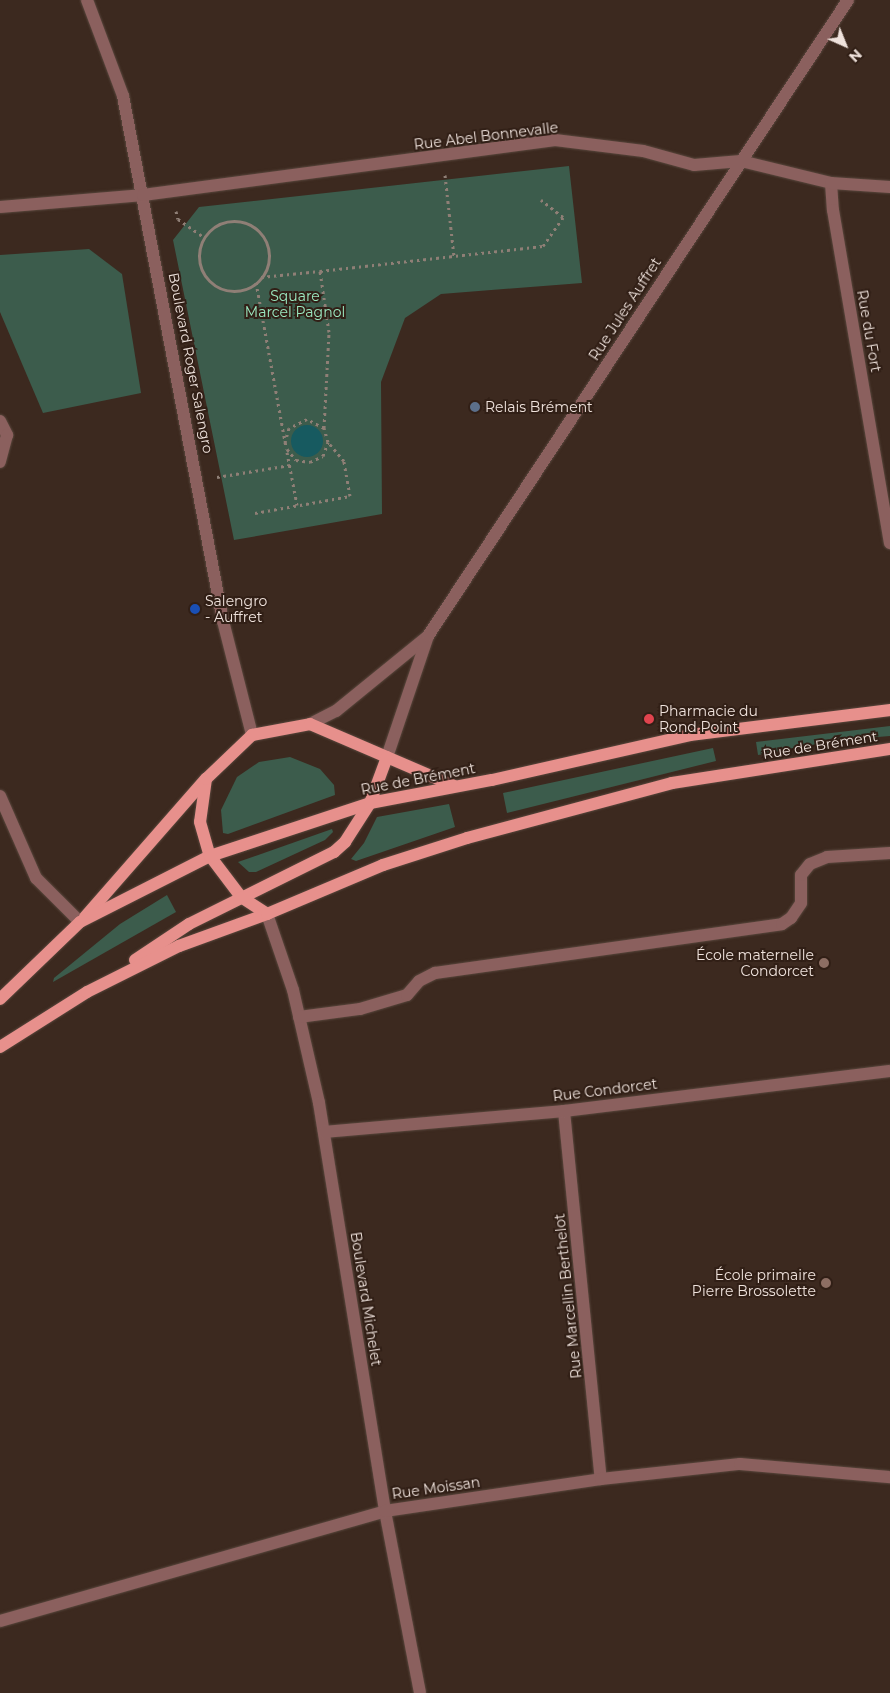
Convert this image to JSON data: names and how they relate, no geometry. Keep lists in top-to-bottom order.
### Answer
{
  "streets": {
    "main road": ["Rue de Brément"],
    "street": [
      "Rue Abel Bonnevalle",
      "Rue Jules Auffret",
      "Rue du Fort",
      "Boulevard Roger Salengro",
      "Rue Condorcet",
      "Rue Marcellin Berthelot",
      "Boulevard Michelet",
      "Rue Moissan"
    ]
  },
  "crossings": [
    ["Rue Abel Bonnevalle", "Rue Jules Auffret"],
    ["Rue Abel Bonnevalle", "Rue du Fort"],
    ["Rue Abel Bonnevalle", "Boulevard Roger Salengro"],
    ["Rue de Brément", "Boulevard Michelet"],
    ["Rue Condorcet", "Rue Marcellin Berthelot"],
    ["Rue Condorcet", "Boulevard Michelet"],
    ["Rue Marcellin Berthelot", "Rue Moissan"],
    ["Boulevard Michelet", "Rue Moissan"]
  ],
  "parks": ["Square Marcel Pagnol"],
  "places": [
    "Relais Brément",
    "Salengro - Auffret",
    "Pharmacie du Rond Point",
    "École maternelle Condorcet",
    "École primaire Pierre Brossolette"
  ],
  "north": "bottom right"
}
